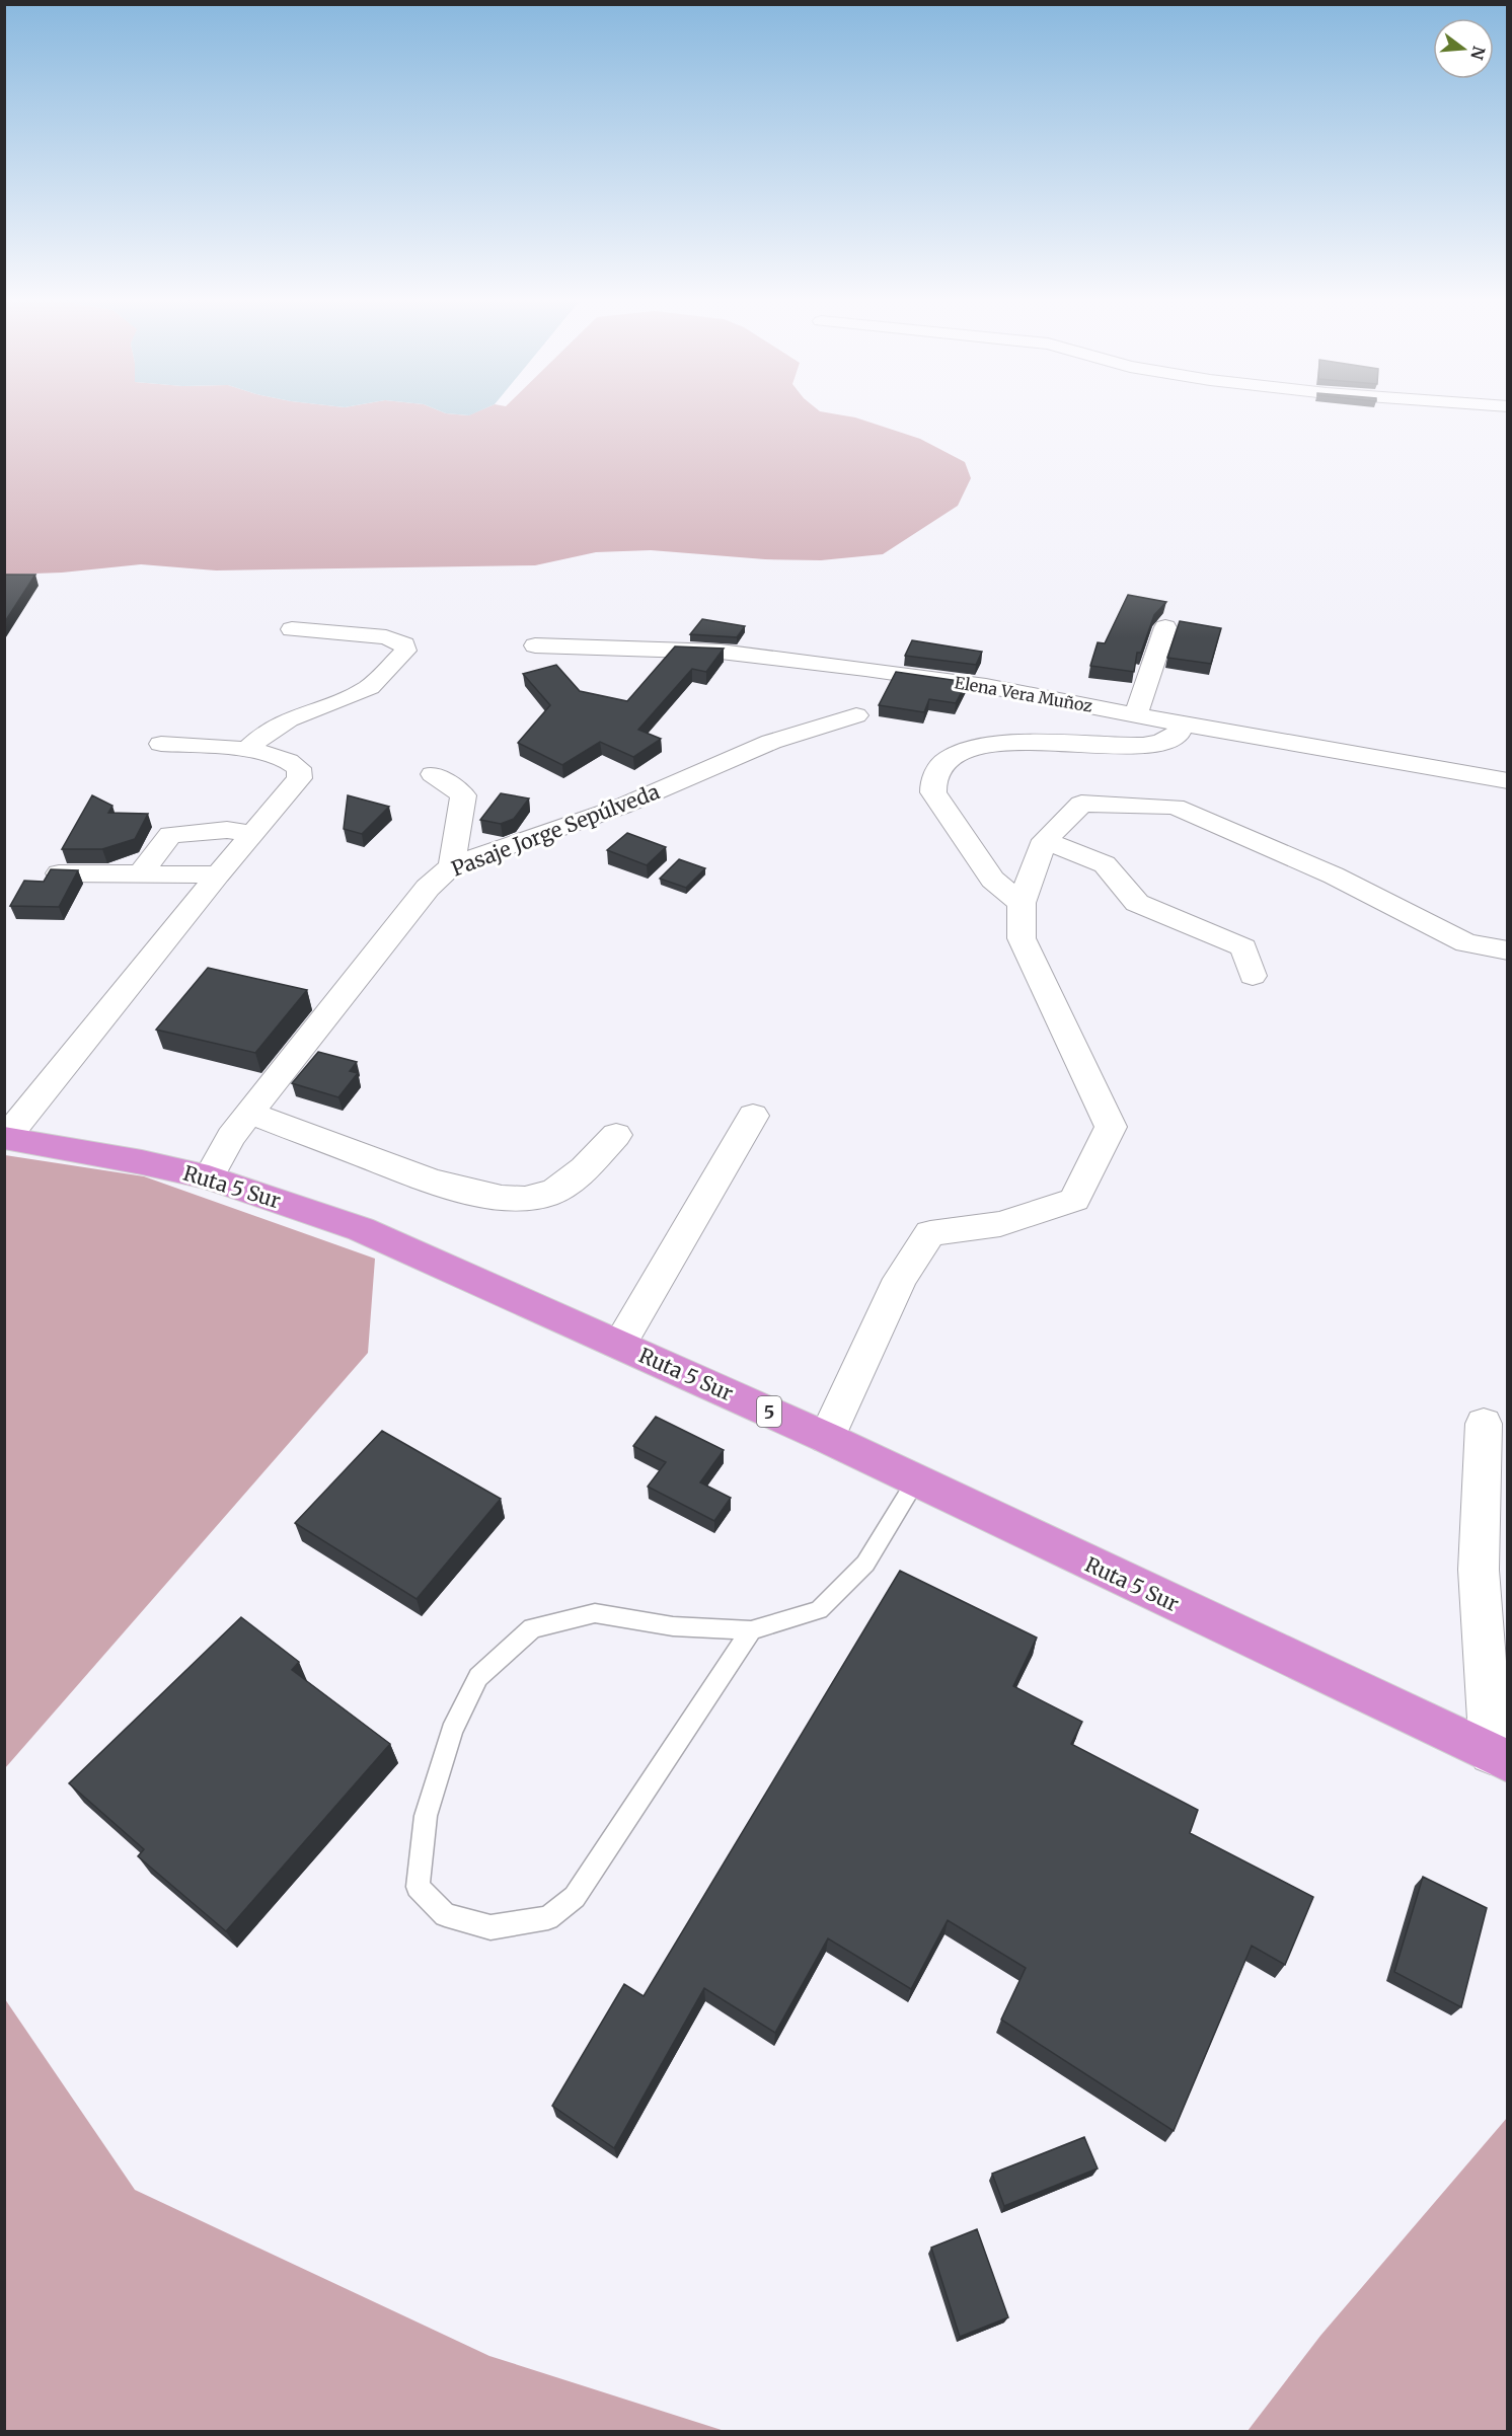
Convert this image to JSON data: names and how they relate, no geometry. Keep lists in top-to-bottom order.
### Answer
{
  "streets": {
    "highway": ["Ruta 5 Sur", "5"],
    "street": ["Elena Vera Muñoz", "Pasaje Jorge Sepúlveda"]
  },
  "crossings": [
    ["Pasaje Jorge Sepúlveda", "Ruta 5 Sur"]
  ],
  "north": "right"
}
